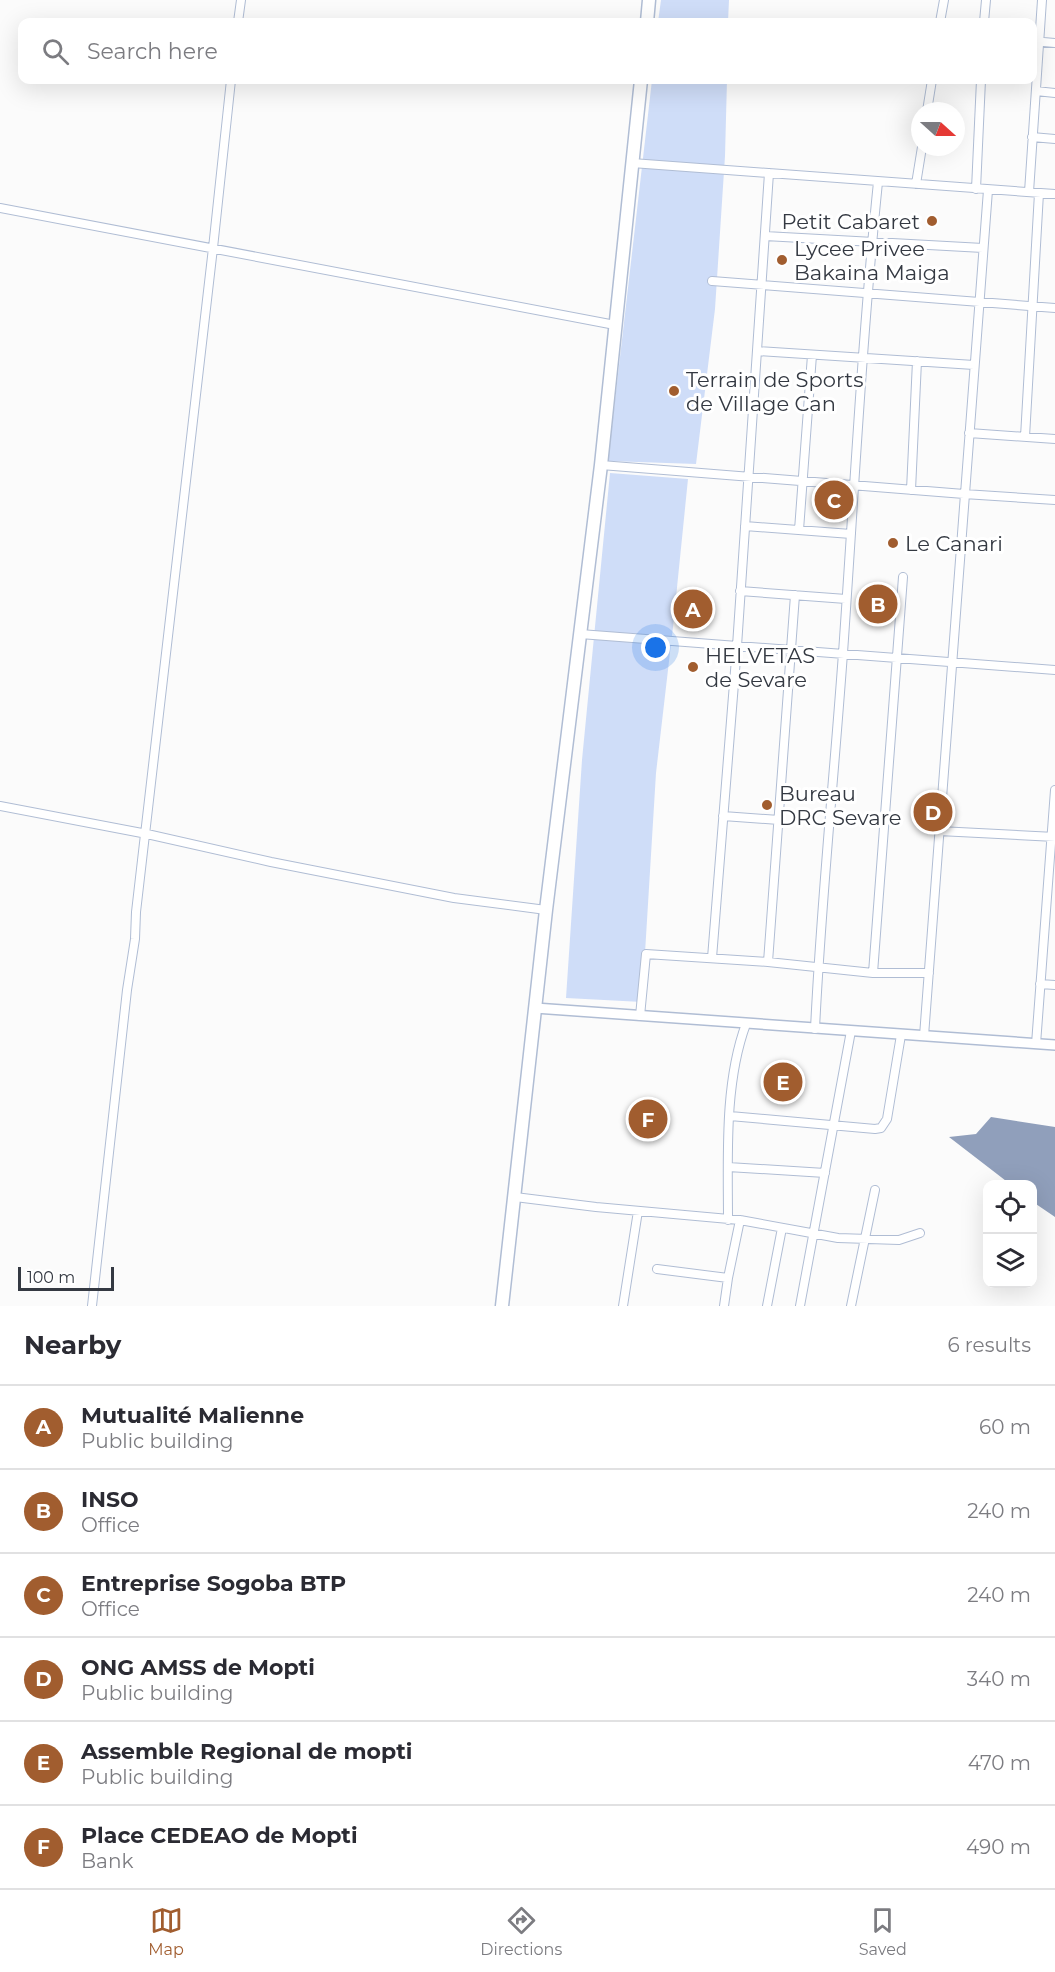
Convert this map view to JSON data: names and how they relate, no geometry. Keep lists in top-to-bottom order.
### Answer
{
  "places": [
    "Petit Cabaret",
    "Lycee Privee Bakaina Maiga",
    "Terrain de Sports de Village Can",
    "Le Canari",
    "HELVETAS de Sevare",
    "Bureau DRC Sevare"
  ],
  "scale_bar": "100 m",
  "north": "right",
  "page": {
    "search": "Search here",
    "pins": [
      "C",
      "B",
      "A",
      "D",
      "E",
      "F"
    ],
    "scale": "100 m",
    "heading": ["Nearby", "6 results"],
    "list": [
      {
        "mark": "A",
        "name": "Mutualité Malienne",
        "note": "Public building",
        "value": "60 m"
      },
      {
        "mark": "B",
        "name": "INSO",
        "note": "Office",
        "value": "240 m"
      },
      {
        "mark": "C",
        "name": "Entreprise Sogoba BTP",
        "note": "Office",
        "value": "240 m"
      },
      {
        "mark": "D",
        "name": "ONG AMSS de Mopti",
        "note": "Public building",
        "value": "340 m"
      },
      {
        "mark": "E",
        "name": "Assemble Regional de mopti",
        "note": "Public building",
        "value": "470 m"
      },
      {
        "mark": "F",
        "name": "Place CEDEAO de Mopti",
        "note": "Bank",
        "value": "490 m"
      }
    ],
    "nav": ["Map", "Directions", "Saved"]
  }
}
